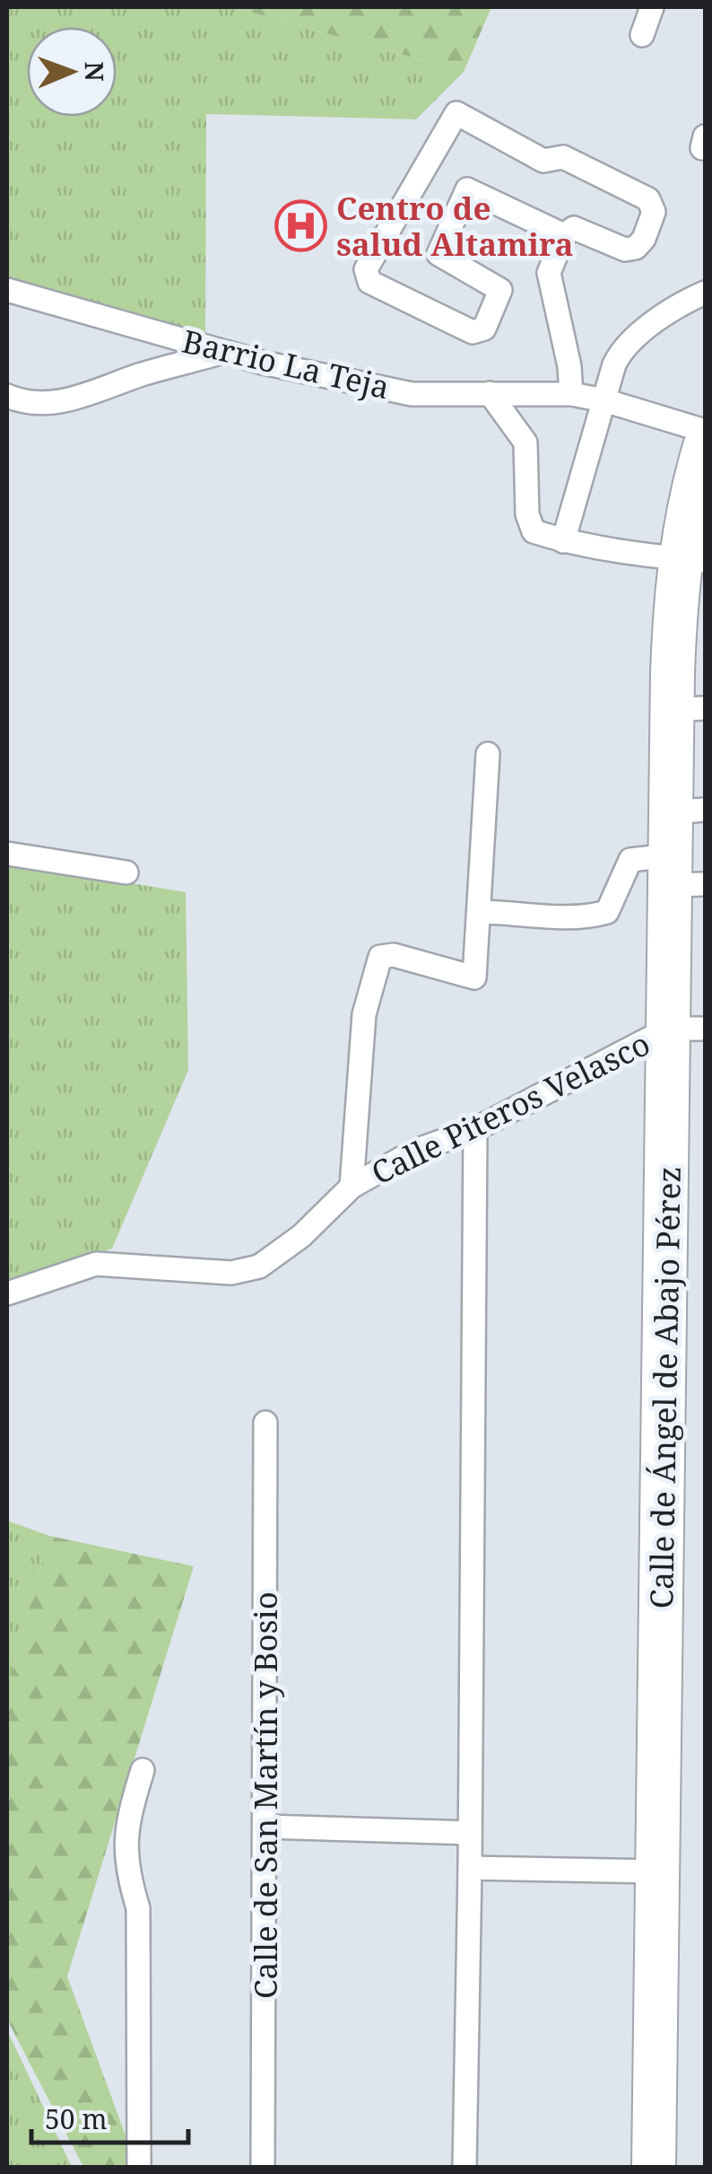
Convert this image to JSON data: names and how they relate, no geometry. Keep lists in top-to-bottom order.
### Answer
{
  "streets": {
    "highway": ["Calle de Ángel de Abajo Pérez"],
    "street": ["Barrio La Teja", "Calle Piteros Velasco", "Calle de San Martín y Bosio"]
  },
  "crossings": [
    ["Calle Piteros Velasco", "Calle de Ángel de Abajo Pérez"]
  ],
  "places": {
    "hospital": ["Centro de salud Altamira"]
  },
  "scale_bar": "50 m",
  "north": "right"
}
